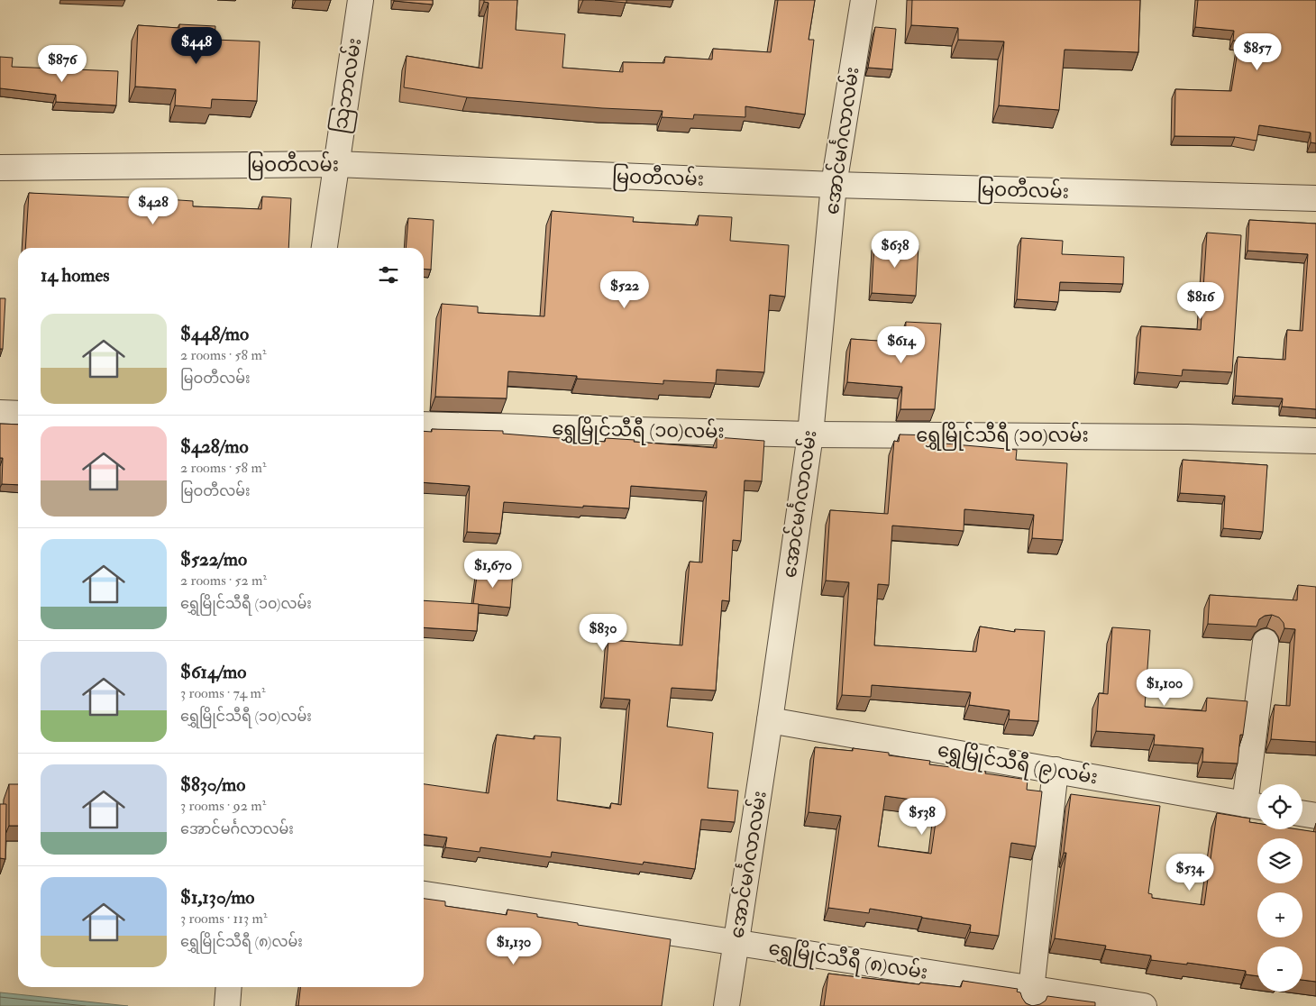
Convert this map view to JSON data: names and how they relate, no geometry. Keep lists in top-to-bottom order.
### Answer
{
  "streets": {
    "street": [
      "သြဘာလမ်း",
      "အောင်မင်္ဂလာလမ်း",
      "မြဝတီလမ်း",
      "ရွှေမြိုင်သီရီ (၁၀)လမ်း",
      "ရွှေမြိုင်သီရီ (၉)လမ်း",
      "ရွှေမြိုင်သီရီ (၈)လမ်း"
    ]
  },
  "crossings": [
    ["သြဘာလမ်း", "မြဝတီလမ်း"],
    ["အောင်မင်္ဂလာလမ်း", "မြဝတီလမ်း"],
    ["အောင်မင်္ဂလာလမ်း", "ရွှေမြိုင်သီရီ (၁၀)လမ်း"],
    ["အောင်မင်္ဂလာလမ်း", "ရွှေမြိုင်သီရီ (၉)လမ်း"],
    ["အောင်မင်္ဂလာလမ်း", "ရွှေမြိုင်သီရီ (၈)လမ်း"]
  ],
  "page": {
    "price": [
      "$448",
      "$857",
      "$876",
      "$428",
      "$638",
      "$522",
      "$816",
      "$614",
      "$1,670",
      "$830",
      "$1,100",
      "$538",
      "$534",
      "$1,130"
    ],
    "heading": "14 homes",
    "list": [
      {
        "name": "$448/mo",
        "note": "2 rooms · 58 m² · မြဝတီလမ်း"
      },
      {
        "name": "$428/mo",
        "note": "2 rooms · 58 m² · မြဝတီလမ်း"
      },
      {
        "name": "$522/mo",
        "note": "2 rooms · 52 m² · ရွှေမြိုင်သီရီ (၁၀)လမ်း"
      },
      {
        "name": "$614/mo",
        "note": "3 rooms · 74 m² · ရွှေမြိုင်သီရီ (၁၀)လမ်း"
      },
      {
        "name": "$830/mo",
        "note": "3 rooms · 92 m² · အောင်မင်္ဂလာလမ်း"
      },
      {
        "name": "$1,130/mo",
        "note": "3 rooms · 113 m² · ရွှေမြိုင်သီရီ (၈)လမ်း"
      }
    ],
    "map_buttons": ["+", "−"]
  }
}
